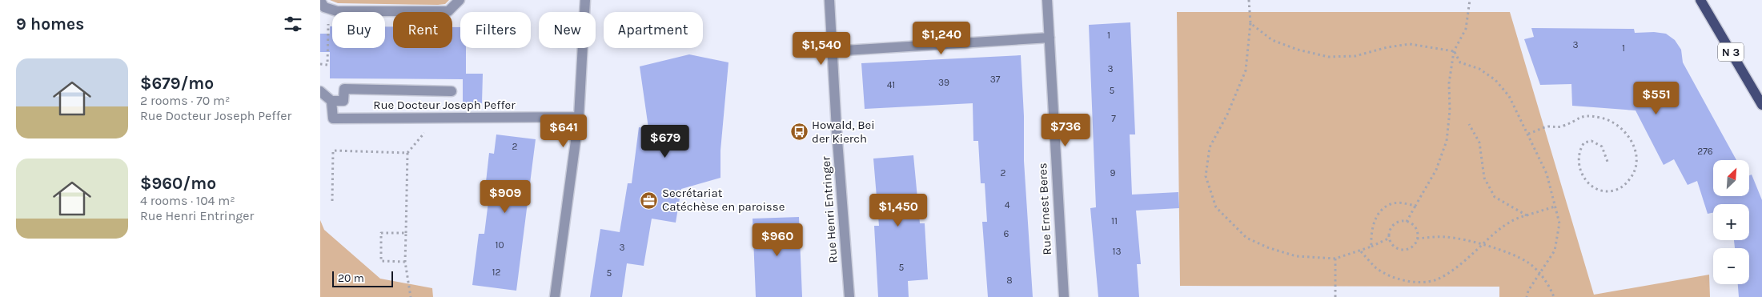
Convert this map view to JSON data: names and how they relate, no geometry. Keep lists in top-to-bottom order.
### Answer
{
  "streets": {
    "main road": ["N 3"],
    "street": ["Rue Docteur Joseph Peffer", "Rue Ernest Beres", "Rue Henri Entringer"]
  },
  "places": {
    "bus stop": ["Howald, Bei der Kierch"],
    "office": ["Secrétariat Catéchèse en paroisse"]
  },
  "house_numbers": [
    "1",
    "3",
    "1",
    "3",
    "37",
    "39",
    "41",
    "5",
    "7",
    "2",
    "276",
    "2",
    "9",
    "4",
    "11",
    "6",
    "10",
    "3",
    "13",
    "5",
    "12",
    "5",
    "8"
  ],
  "scale_bar": "20 m",
  "north": "top right",
  "page": {
    "heading": "9 homes",
    "chip": [
      "Buy",
      "Rent",
      "Filters",
      "New",
      "Apartment"
    ],
    "price": [
      "$1,240",
      "$1,540",
      "$551",
      "$736",
      "$641",
      "$679",
      "$909",
      "$1,450",
      "$960"
    ],
    "list": [
      {
        "name": "$679/mo",
        "note": "2 rooms · 70 m² · Rue Docteur Joseph Peffer"
      },
      {
        "name": "$960/mo",
        "note": "4 rooms · 104 m² · Rue Henri Entringer"
      }
    ],
    "map_buttons": ["+", "−"],
    "scale": "20 m"
  }
}
